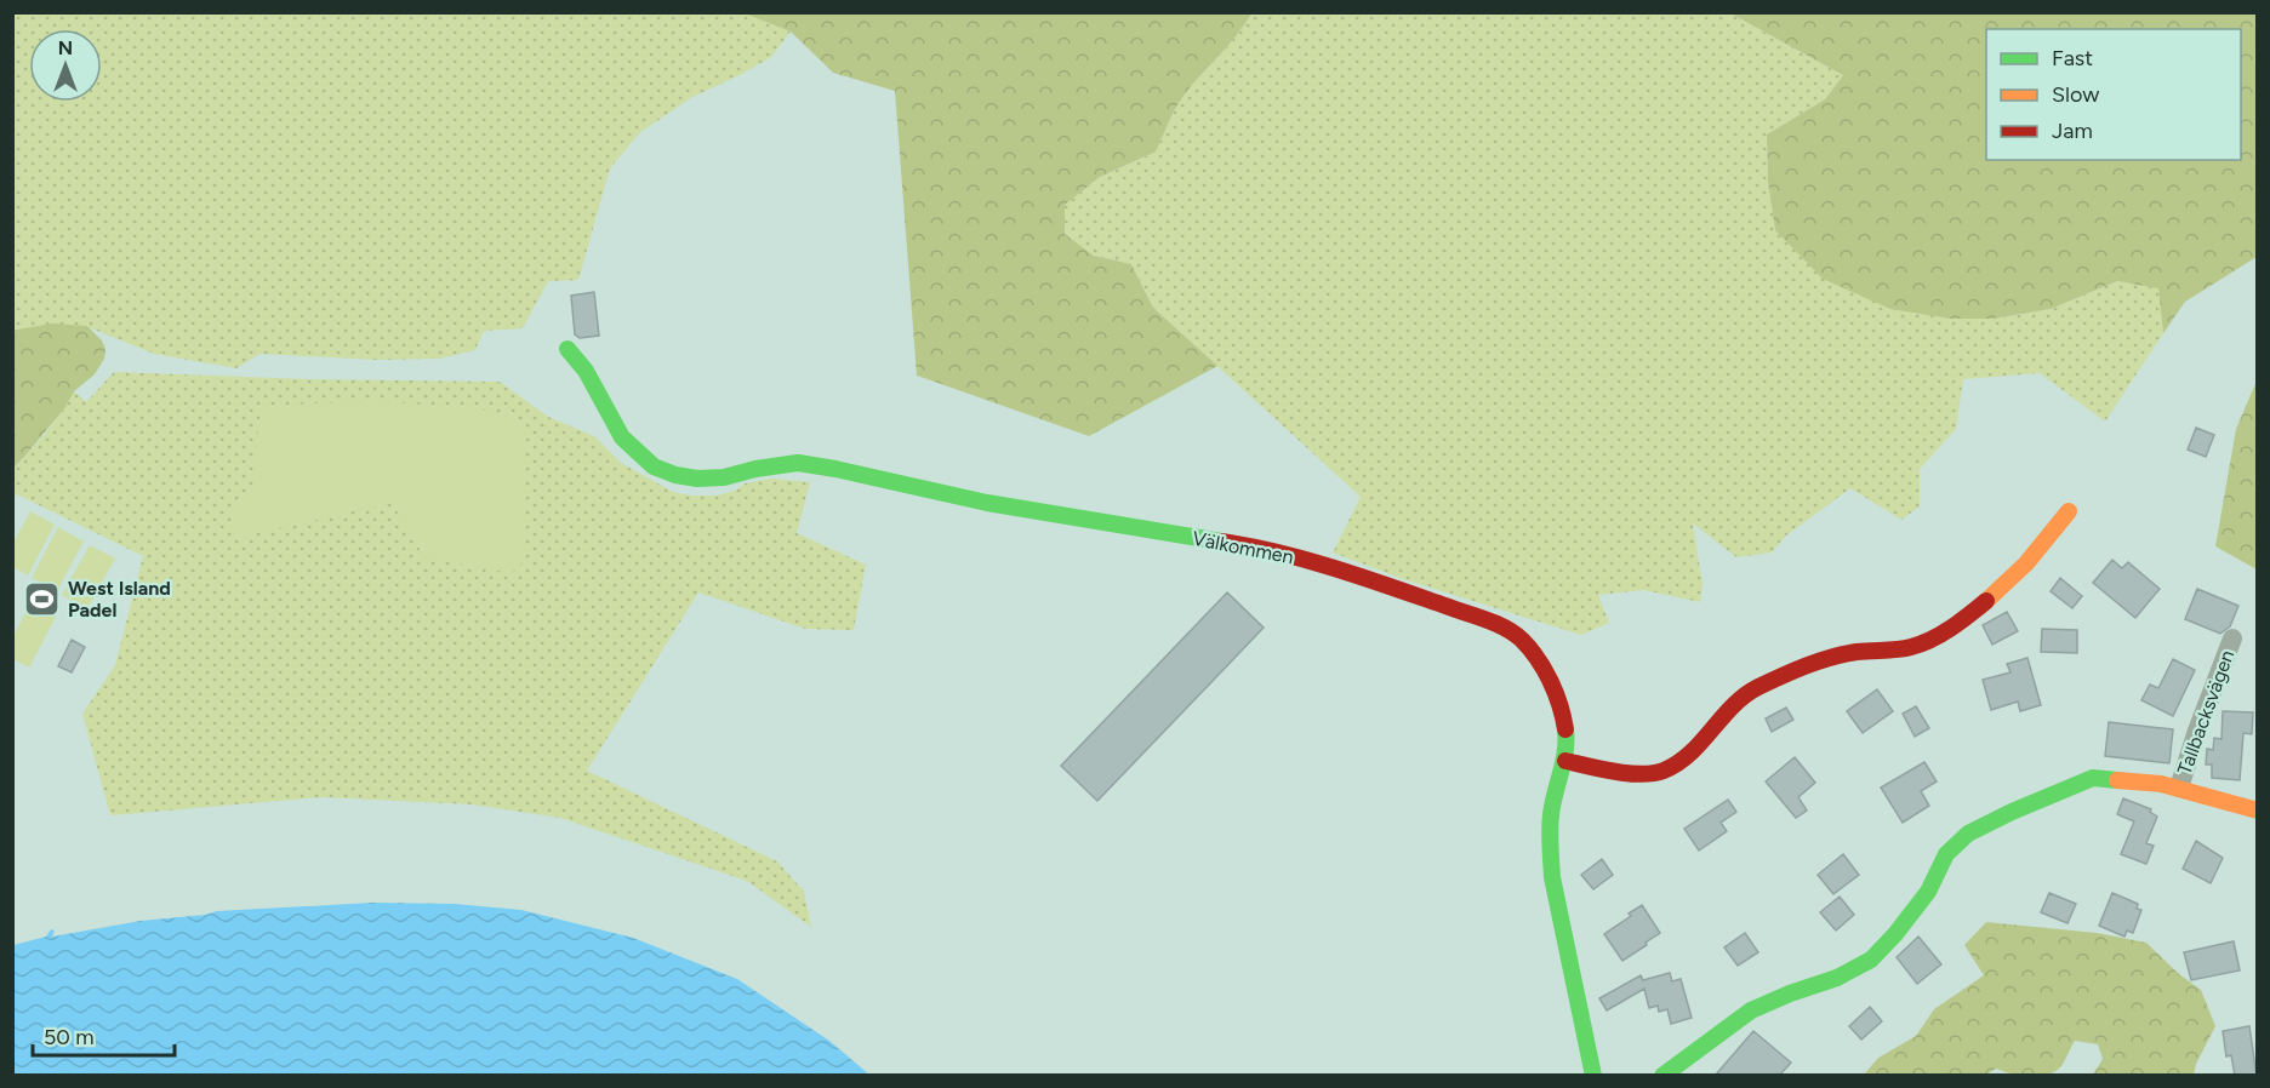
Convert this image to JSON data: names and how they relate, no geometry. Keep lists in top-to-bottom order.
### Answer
{
  "streets": {
    "street": ["Välkommen", "Tallbacksvägen"]
  },
  "places": {
    "sports": ["West Island Padel"]
  },
  "legend": ["Fast", "Slow", "Jam"],
  "scale_bar": "50 m",
  "north": "top"
}
